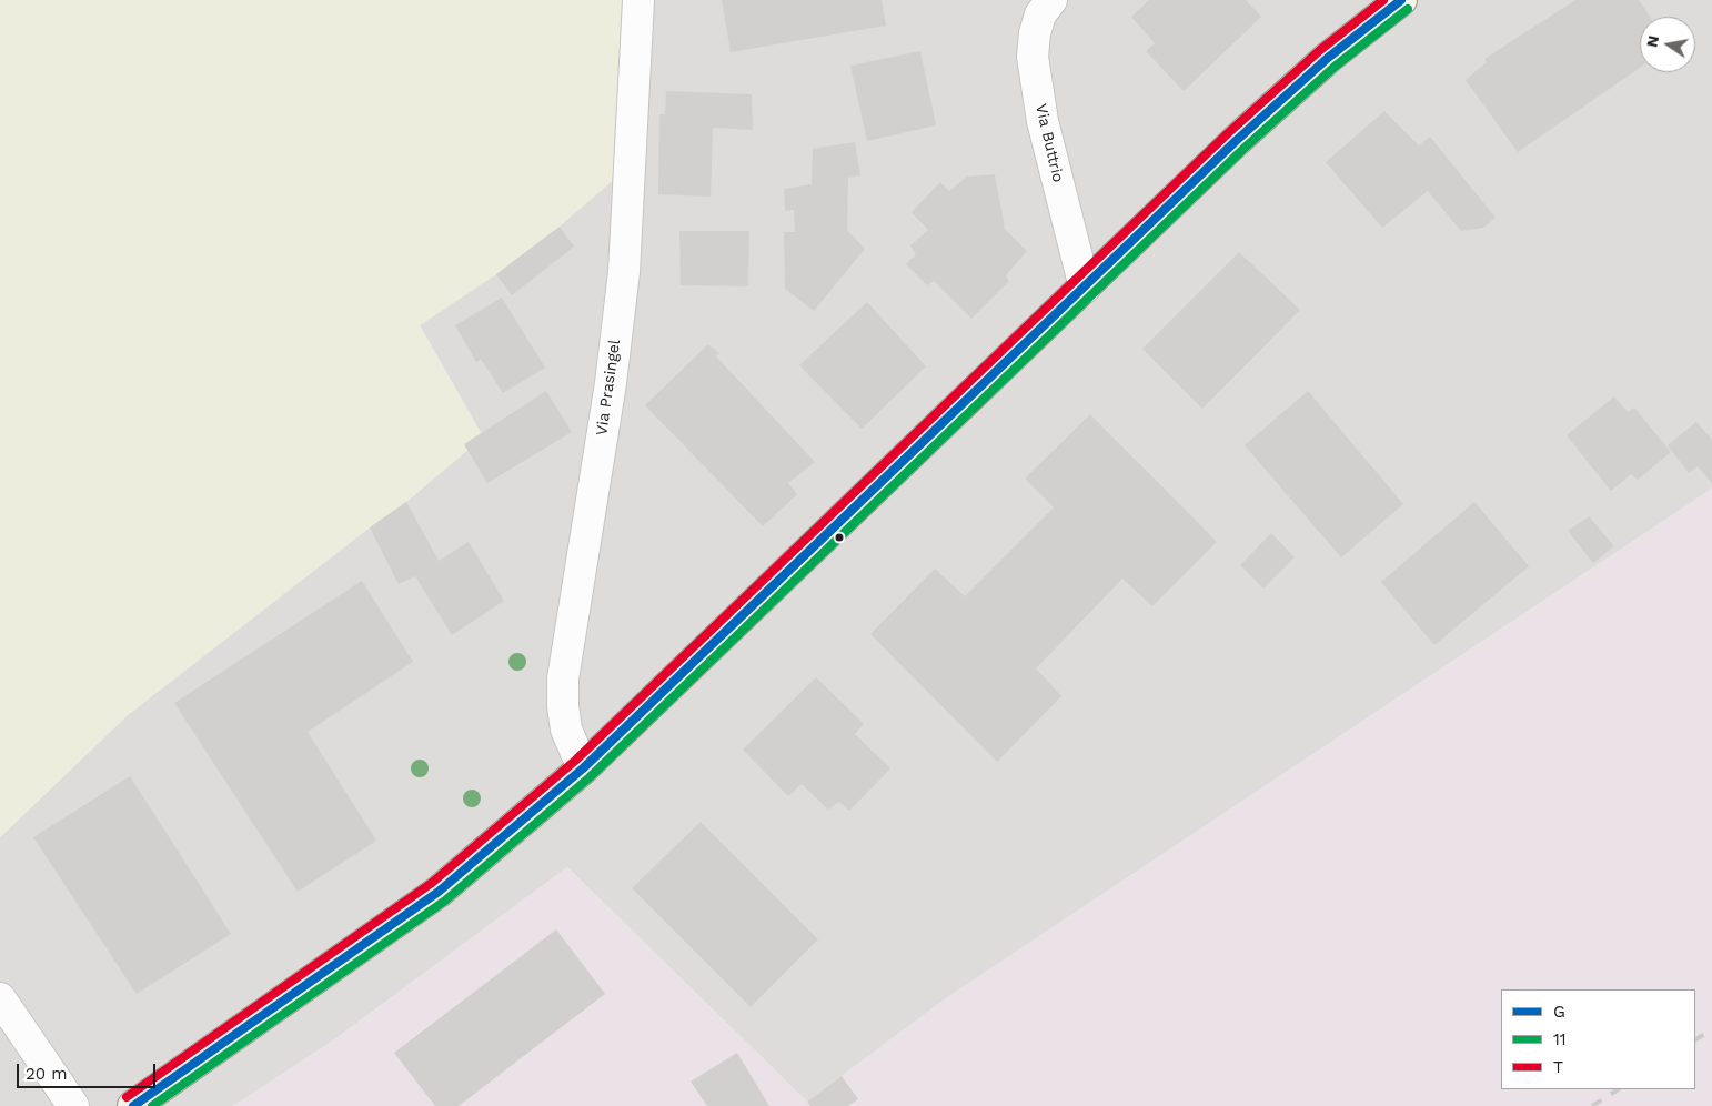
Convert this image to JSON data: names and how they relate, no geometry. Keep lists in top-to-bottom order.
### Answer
{
  "streets": {
    "street": ["Via Buttrio", "Via Prasingel"]
  },
  "lines": ["transit line G", "transit line T", "transit line 11"],
  "legend": ["G", "11", "T"],
  "scale_bar": "20 m",
  "north": "left"
}
